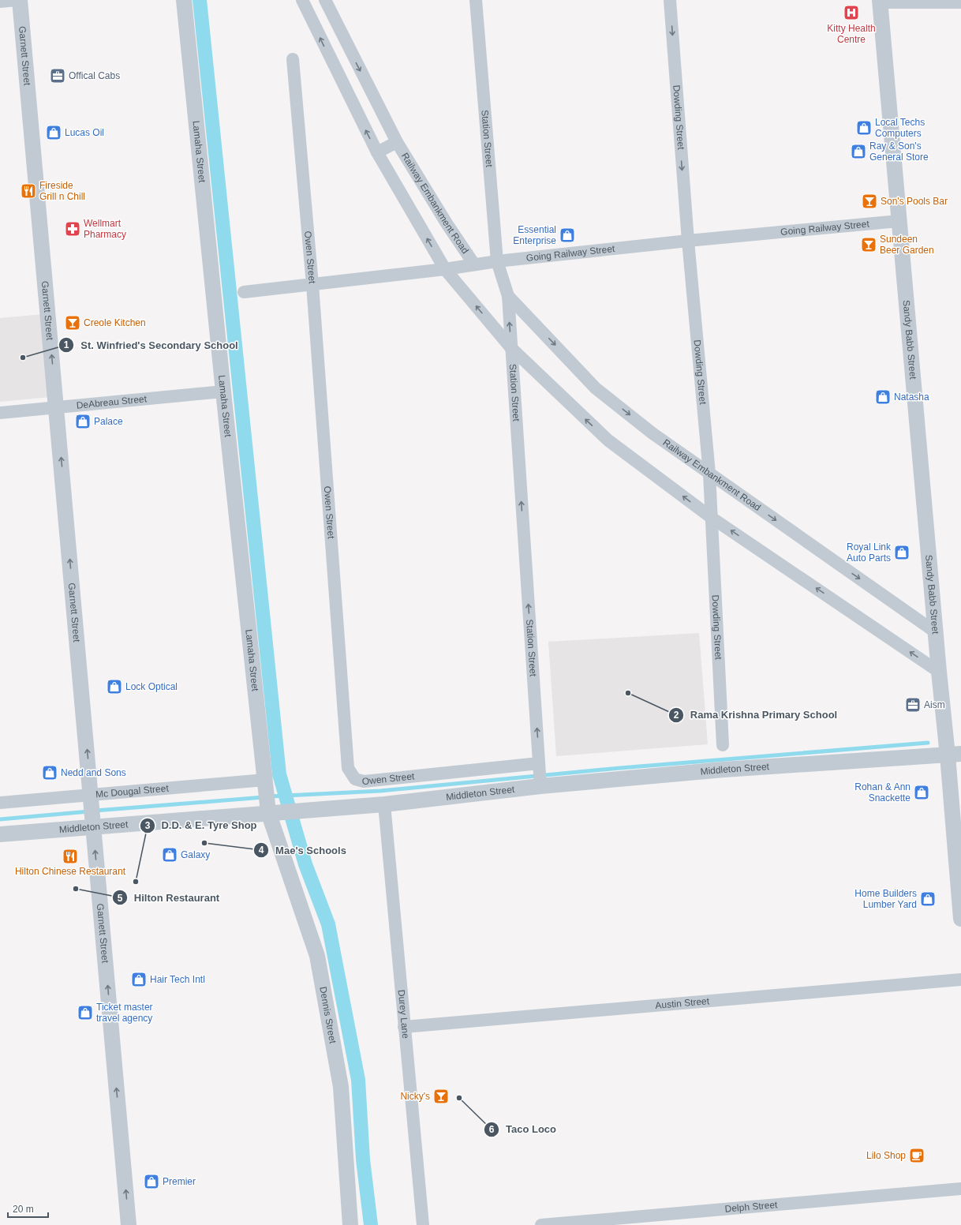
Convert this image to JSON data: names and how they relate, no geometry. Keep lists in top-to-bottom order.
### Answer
{
  "streets": {
    "street": [
      "Garnett Street",
      "Dowding Street",
      "Station Street",
      "Lamaha Street",
      "Railway Embankment Road",
      "Going Railway Street",
      "Owen Street",
      "Sandy Babb Street",
      "DeAbreau Street",
      "Middleton Street",
      "Mc Dougal Street",
      "Austin Street",
      "Durey Lane",
      "Dennis Street",
      "Delph Street"
    ]
  },
  "crossings": [
    ["Garnett Street", "DeAbreau Street"],
    ["Garnett Street", "Middleton Street"],
    ["Garnett Street", "Mc Dougal Street"],
    ["Dowding Street", "Railway Embankment Road"],
    ["Dowding Street", "Going Railway Street"],
    ["Station Street", "Railway Embankment Road"],
    ["Station Street", "Going Railway Street"],
    ["Station Street", "Owen Street"],
    ["Station Street", "Middleton Street"],
    ["Lamaha Street", "DeAbreau Street"],
    ["Lamaha Street", "Middleton Street"],
    ["Lamaha Street", "Mc Dougal Street"],
    ["Lamaha Street", "Dennis Street"],
    ["Railway Embankment Road", "Going Railway Street"],
    ["Railway Embankment Road", "Sandy Babb Street"],
    ["Going Railway Street", "Owen Street"],
    ["Going Railway Street", "Sandy Babb Street"],
    ["Sandy Babb Street", "Middleton Street"],
    ["Middleton Street", "Durey Lane"],
    ["Middleton Street", "Dennis Street"],
    ["Austin Street", "Durey Lane"]
  ],
  "one_way": ["Garnett Street", "Station Street"],
  "places": {
    "hospital": ["Kitty Health Centre"],
    "office": ["Offical Cabs", "Aism"],
    "shop": [
      "Local Techs Computers",
      "Lucas Oil",
      "Ray & Son's General Store",
      "Essential Enterprise",
      "Natasha",
      "Palace",
      "Royal Link Auto Parts",
      "Lock Optical",
      "Nedd and Sons",
      "Rohan & Ann Snackette",
      "Galaxy",
      "Home Builders Lumber Yard",
      "Hair Tech Intl",
      "Ticket master travel agency",
      "Premier"
    ],
    "restaurant": ["Fireside Grill n Chill", "Hilton Chinese Restaurant"],
    "bar": [
      "Son's Pools Bar",
      "Sundeen Beer Garden",
      "Creole Kitchen",
      "Nicky's"
    ],
    "pharmacy": ["Wellmart Pharmacy"],
    "other": [
      "St. Winfried's Secondary School",
      "Rama Krishna Primary School",
      "Mae's Schools",
      "D.D. & E. Tyre Shop",
      "Hilton Restaurant",
      "Taco Loco"
    ],
    "cafe": ["Lilo Shop"]
  },
  "scale_bar": "20 m"
}
